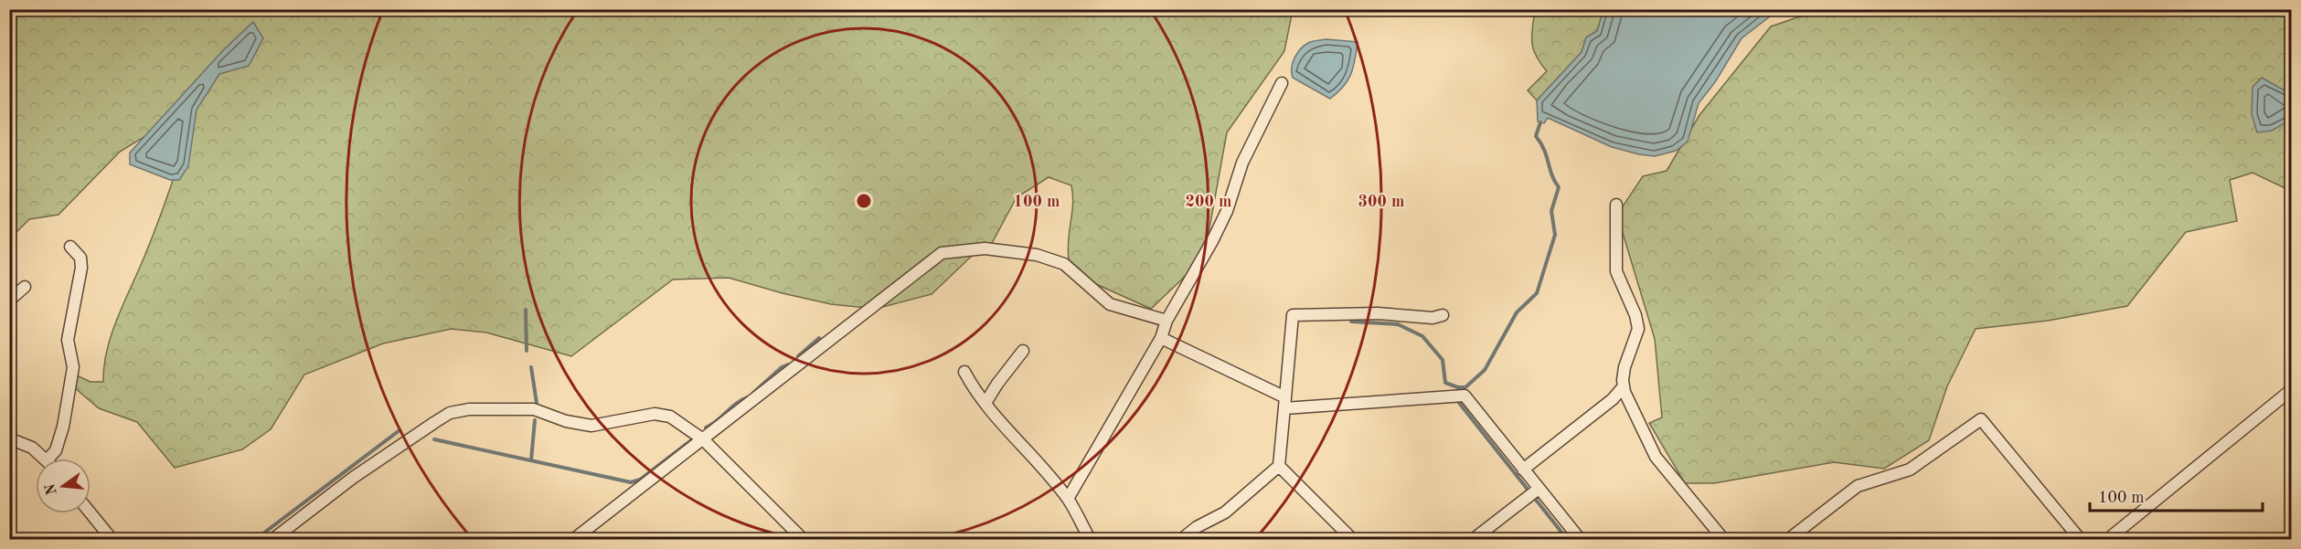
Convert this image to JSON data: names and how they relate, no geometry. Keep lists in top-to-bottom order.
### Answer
{
  "scale_bar": "100 m",
  "north": "left",
  "rings": ["100 m", "200 m", "300 m"]
}
